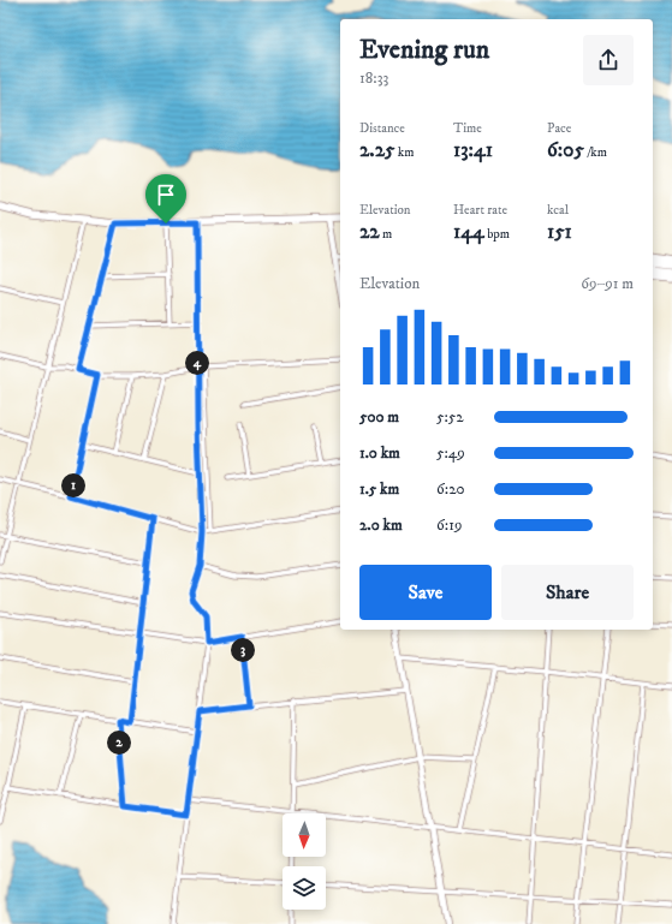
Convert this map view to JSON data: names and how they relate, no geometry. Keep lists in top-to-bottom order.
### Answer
{
  "north": "bottom",
  "page": {
    "heading": ["Evening run", "18:33"],
    "stats": [
      ["Distance", "2.25 km"],
      ["Time", "13:41"],
      ["Pace", "6:05 /km"],
      ["Elevation", "22 m"],
      ["Heart rate", "144 bpm"],
      ["kcal", "151"]
    ],
    "chart": ["Elevation", "69–91 m"],
    "pins": [
      "4",
      "1",
      "3",
      "2"
    ],
    "list": [
      {
        "name": "500 m",
        "note": "5:52"
      },
      {
        "name": "1.0 km",
        "note": "5:49"
      },
      {
        "name": "1.5 km",
        "note": "6:20"
      },
      {
        "name": "2.0 km",
        "note": "6:19"
      }
    ],
    "buttons": ["Save", "Share"]
  }
}
